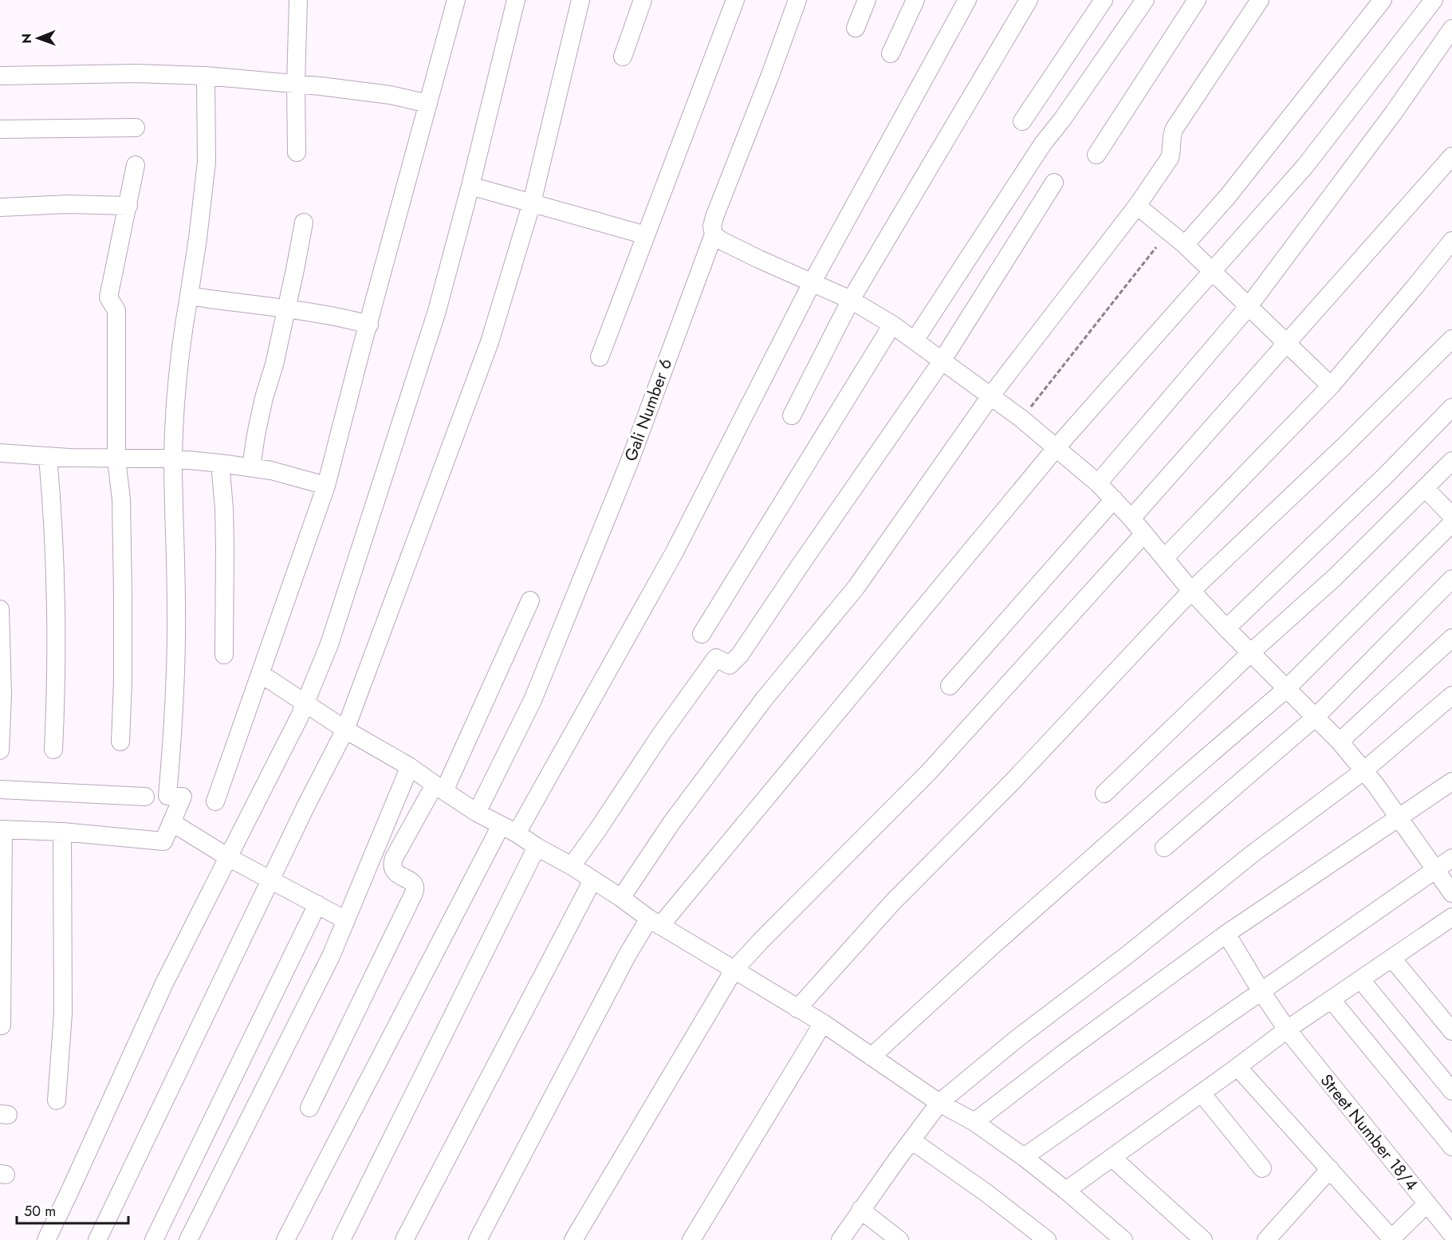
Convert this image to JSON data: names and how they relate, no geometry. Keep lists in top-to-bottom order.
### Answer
{
  "streets": {
    "street": ["Gali Number 6", "Street Number 18/4"]
  },
  "scale_bar": "50 m",
  "north": "left"
}
